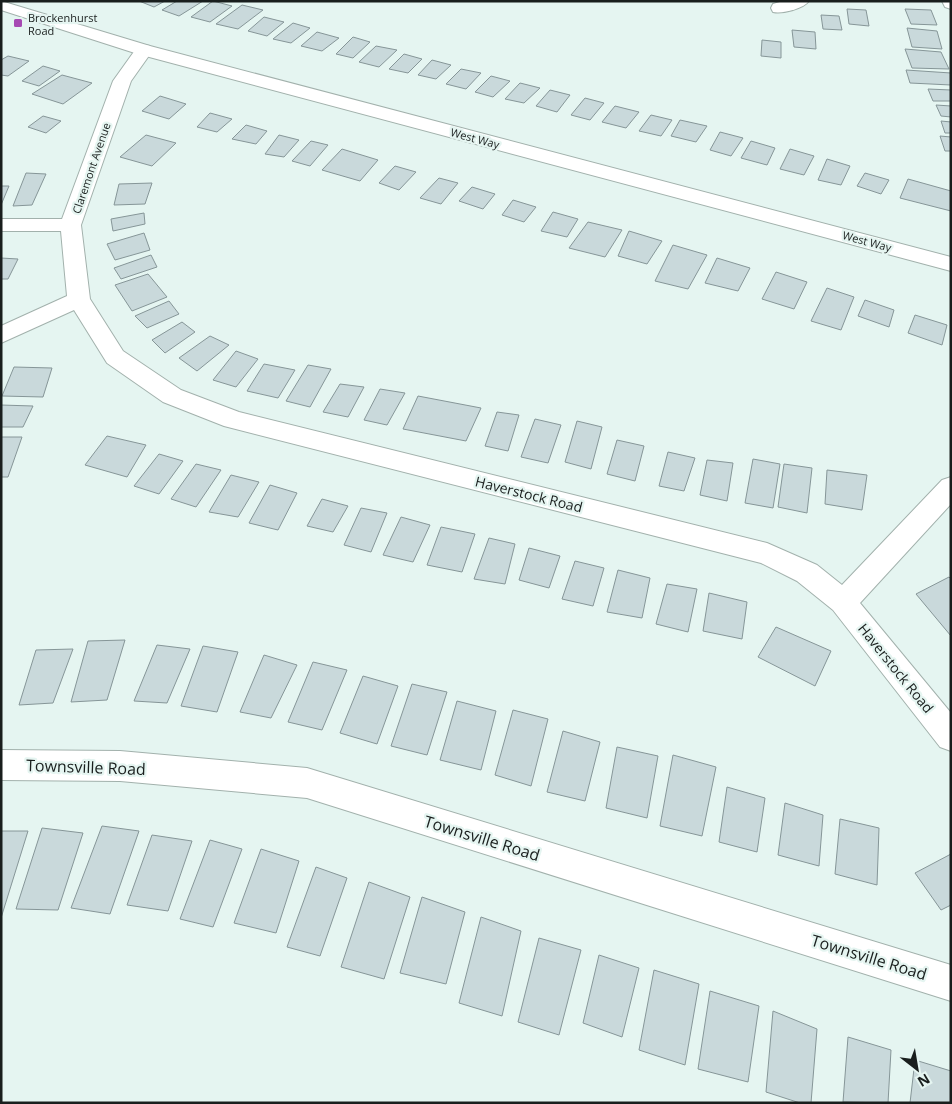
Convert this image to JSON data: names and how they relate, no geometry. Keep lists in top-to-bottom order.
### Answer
{
  "streets": {
    "street": [
      "West Way",
      "Claremont Avenue",
      "Haverstock Road",
      "Townsville Road"
    ]
  },
  "crossings": [
    ["West Way", "Claremont Avenue"],
    ["Claremont Avenue", "Haverstock Road"]
  ],
  "places": {
    "transit": ["Brockenhurst Road"]
  },
  "north": "bottom right"
}
